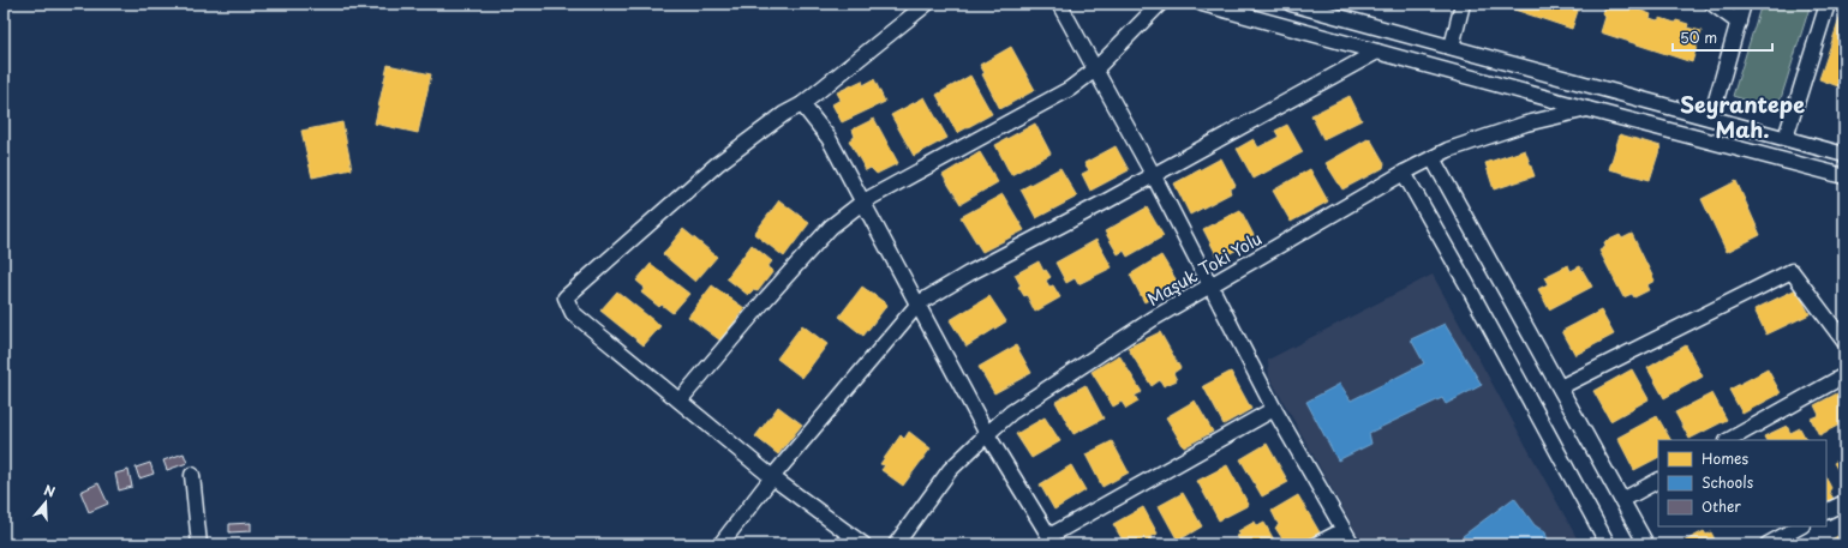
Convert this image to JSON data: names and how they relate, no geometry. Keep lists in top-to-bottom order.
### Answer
{
  "streets": {
    "street": ["Maşuk Toki Yolu"]
  },
  "districts": ["Seyrantepe Mah."],
  "legend": ["Homes", "Schools", "Other"],
  "scale_bar": "50 m",
  "north": "top"
}
